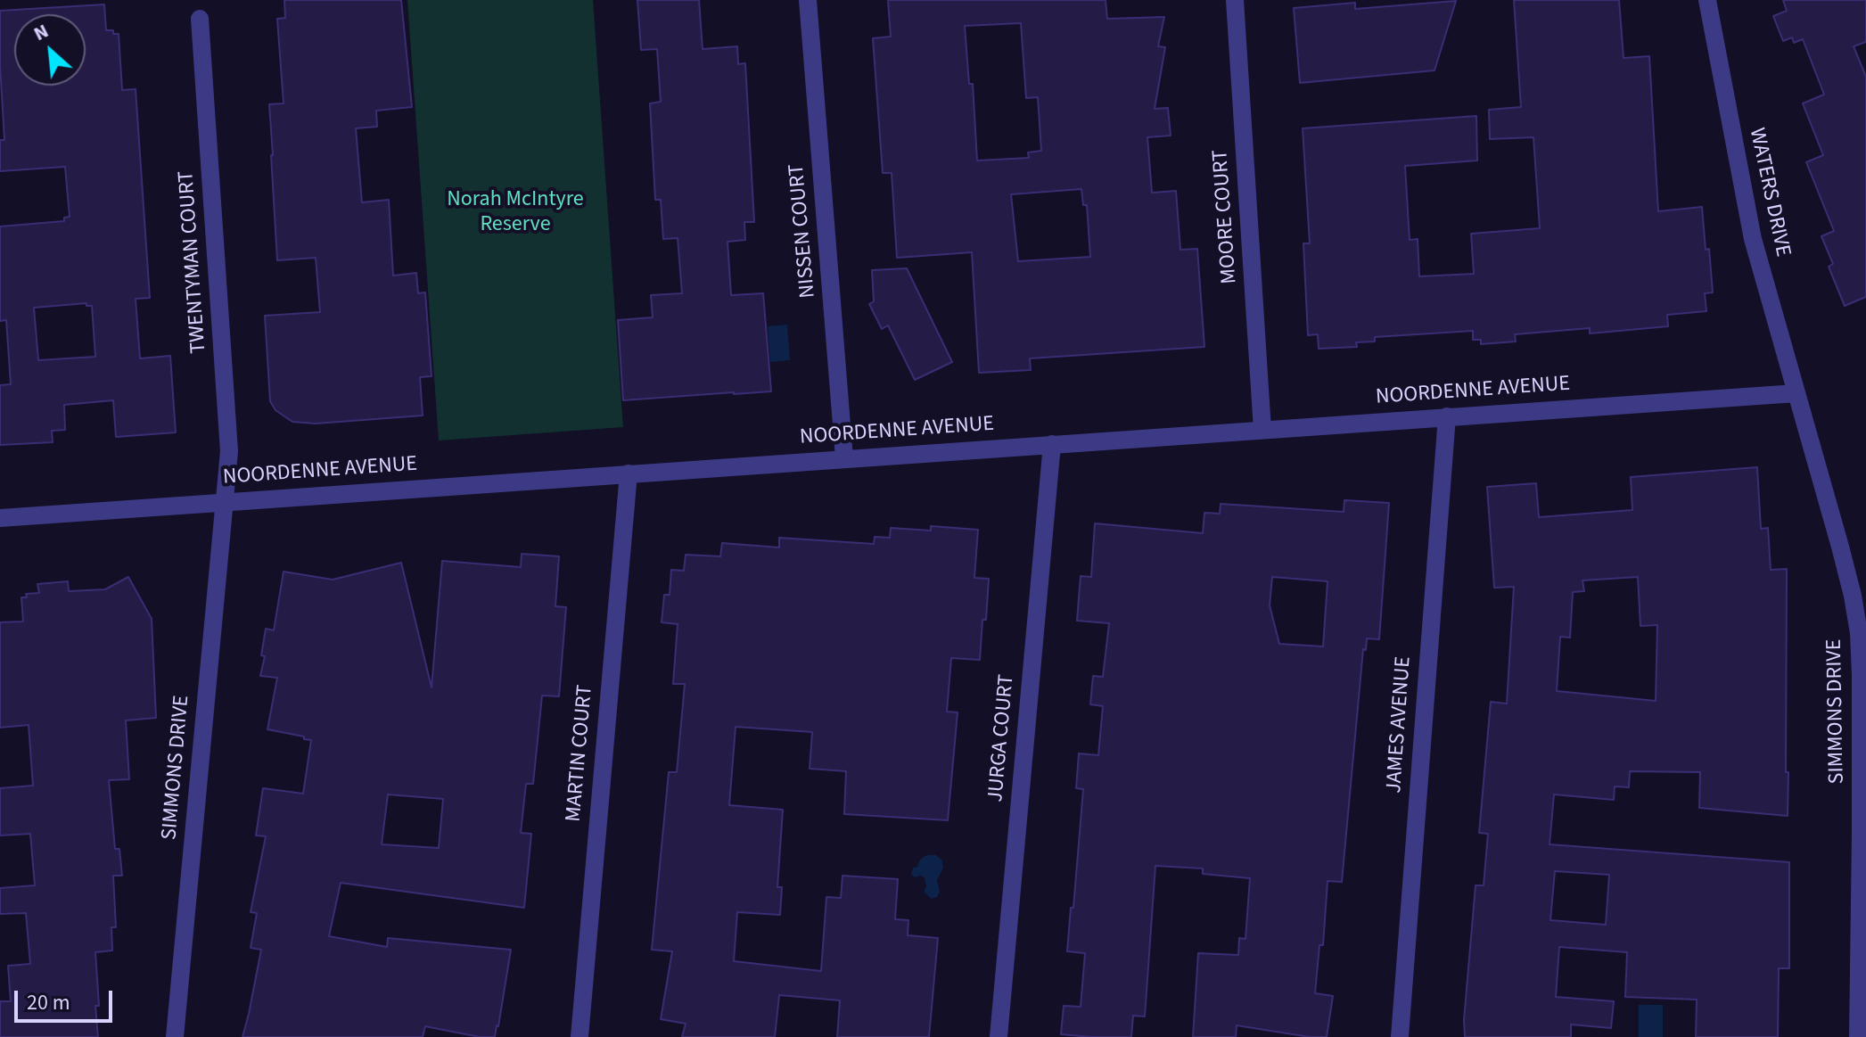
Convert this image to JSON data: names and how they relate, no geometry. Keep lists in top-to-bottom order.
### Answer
{
  "streets": {
    "street": [
      "WATERS DRIVE",
      "MOORE COURT",
      "NISSEN COURT",
      "TWENTYMAN COURT",
      "NOORDENNE AVENUE",
      "SIMMONS DRIVE",
      "JAMES AVENUE",
      "JURGA COURT",
      "MARTIN COURT"
    ]
  },
  "crossings": [
    ["WATERS DRIVE", "NOORDENNE AVENUE"],
    ["WATERS DRIVE", "SIMMONS DRIVE"],
    ["MOORE COURT", "NOORDENNE AVENUE"],
    ["NISSEN COURT", "NOORDENNE AVENUE"],
    ["TWENTYMAN COURT", "NOORDENNE AVENUE"],
    ["TWENTYMAN COURT", "SIMMONS DRIVE"],
    ["NOORDENNE AVENUE", "SIMMONS DRIVE"],
    ["NOORDENNE AVENUE", "JAMES AVENUE"],
    ["NOORDENNE AVENUE", "JURGA COURT"],
    ["NOORDENNE AVENUE", "MARTIN COURT"]
  ],
  "parks": ["Norah McIntyre Reserve"],
  "scale_bar": "20 m",
  "north": "top left"
}
